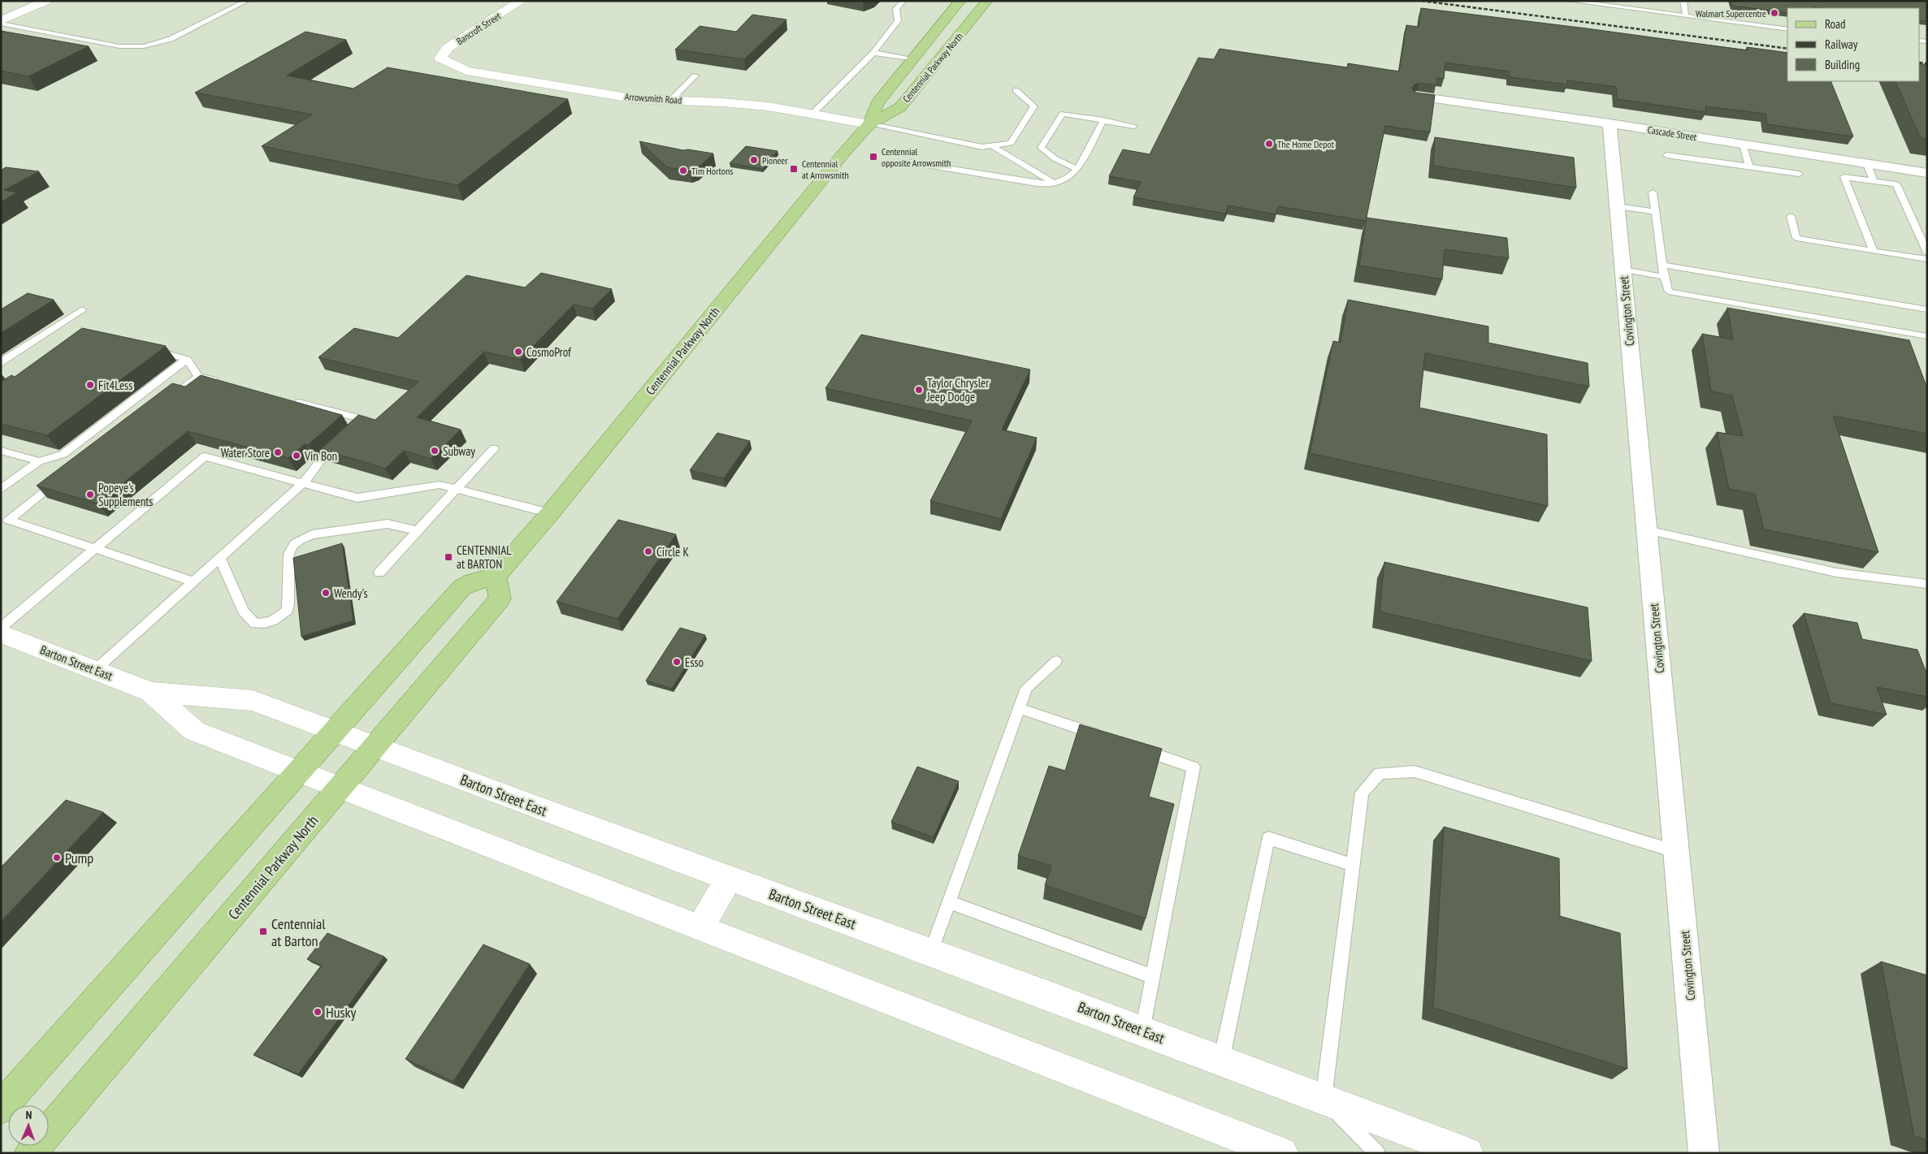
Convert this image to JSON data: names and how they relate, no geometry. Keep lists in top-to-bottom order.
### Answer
{
  "streets": {
    "main road": [
      "Bancroft Street",
      "Centennial Parkway North",
      "Arrowsmith Road",
      "Barton Street East"
    ],
    "street": ["Cascade Street", "Covington Street"]
  },
  "crossings": [
    ["Bancroft Street", "Arrowsmith Road"],
    ["Centennial Parkway North", "Arrowsmith Road"],
    ["Centennial Parkway North", "Barton Street East"],
    ["Cascade Street", "Covington Street"]
  ],
  "places": {
    "other": [
      "Walmart Supercentre",
      "The Home Depot",
      "Pioneer",
      "Tim Hortons",
      "CosmoProf",
      "Fit4Less",
      "Taylor Chrysler Jeep Dodge",
      "Subway",
      "Water Store",
      "Vin Bon",
      "Popeye's Supplements",
      "Circle K",
      "Wendy's",
      "Esso",
      "Pump",
      "Husky"
    ],
    "transit": [
      "Centennial opposite Arrowsmith",
      "Centennial at Arrowsmith",
      "CENTENNIAL at BARTON",
      "Centennial at Barton"
    ]
  },
  "legend": ["Road", "Railway", "Building"],
  "north": "top"
}
